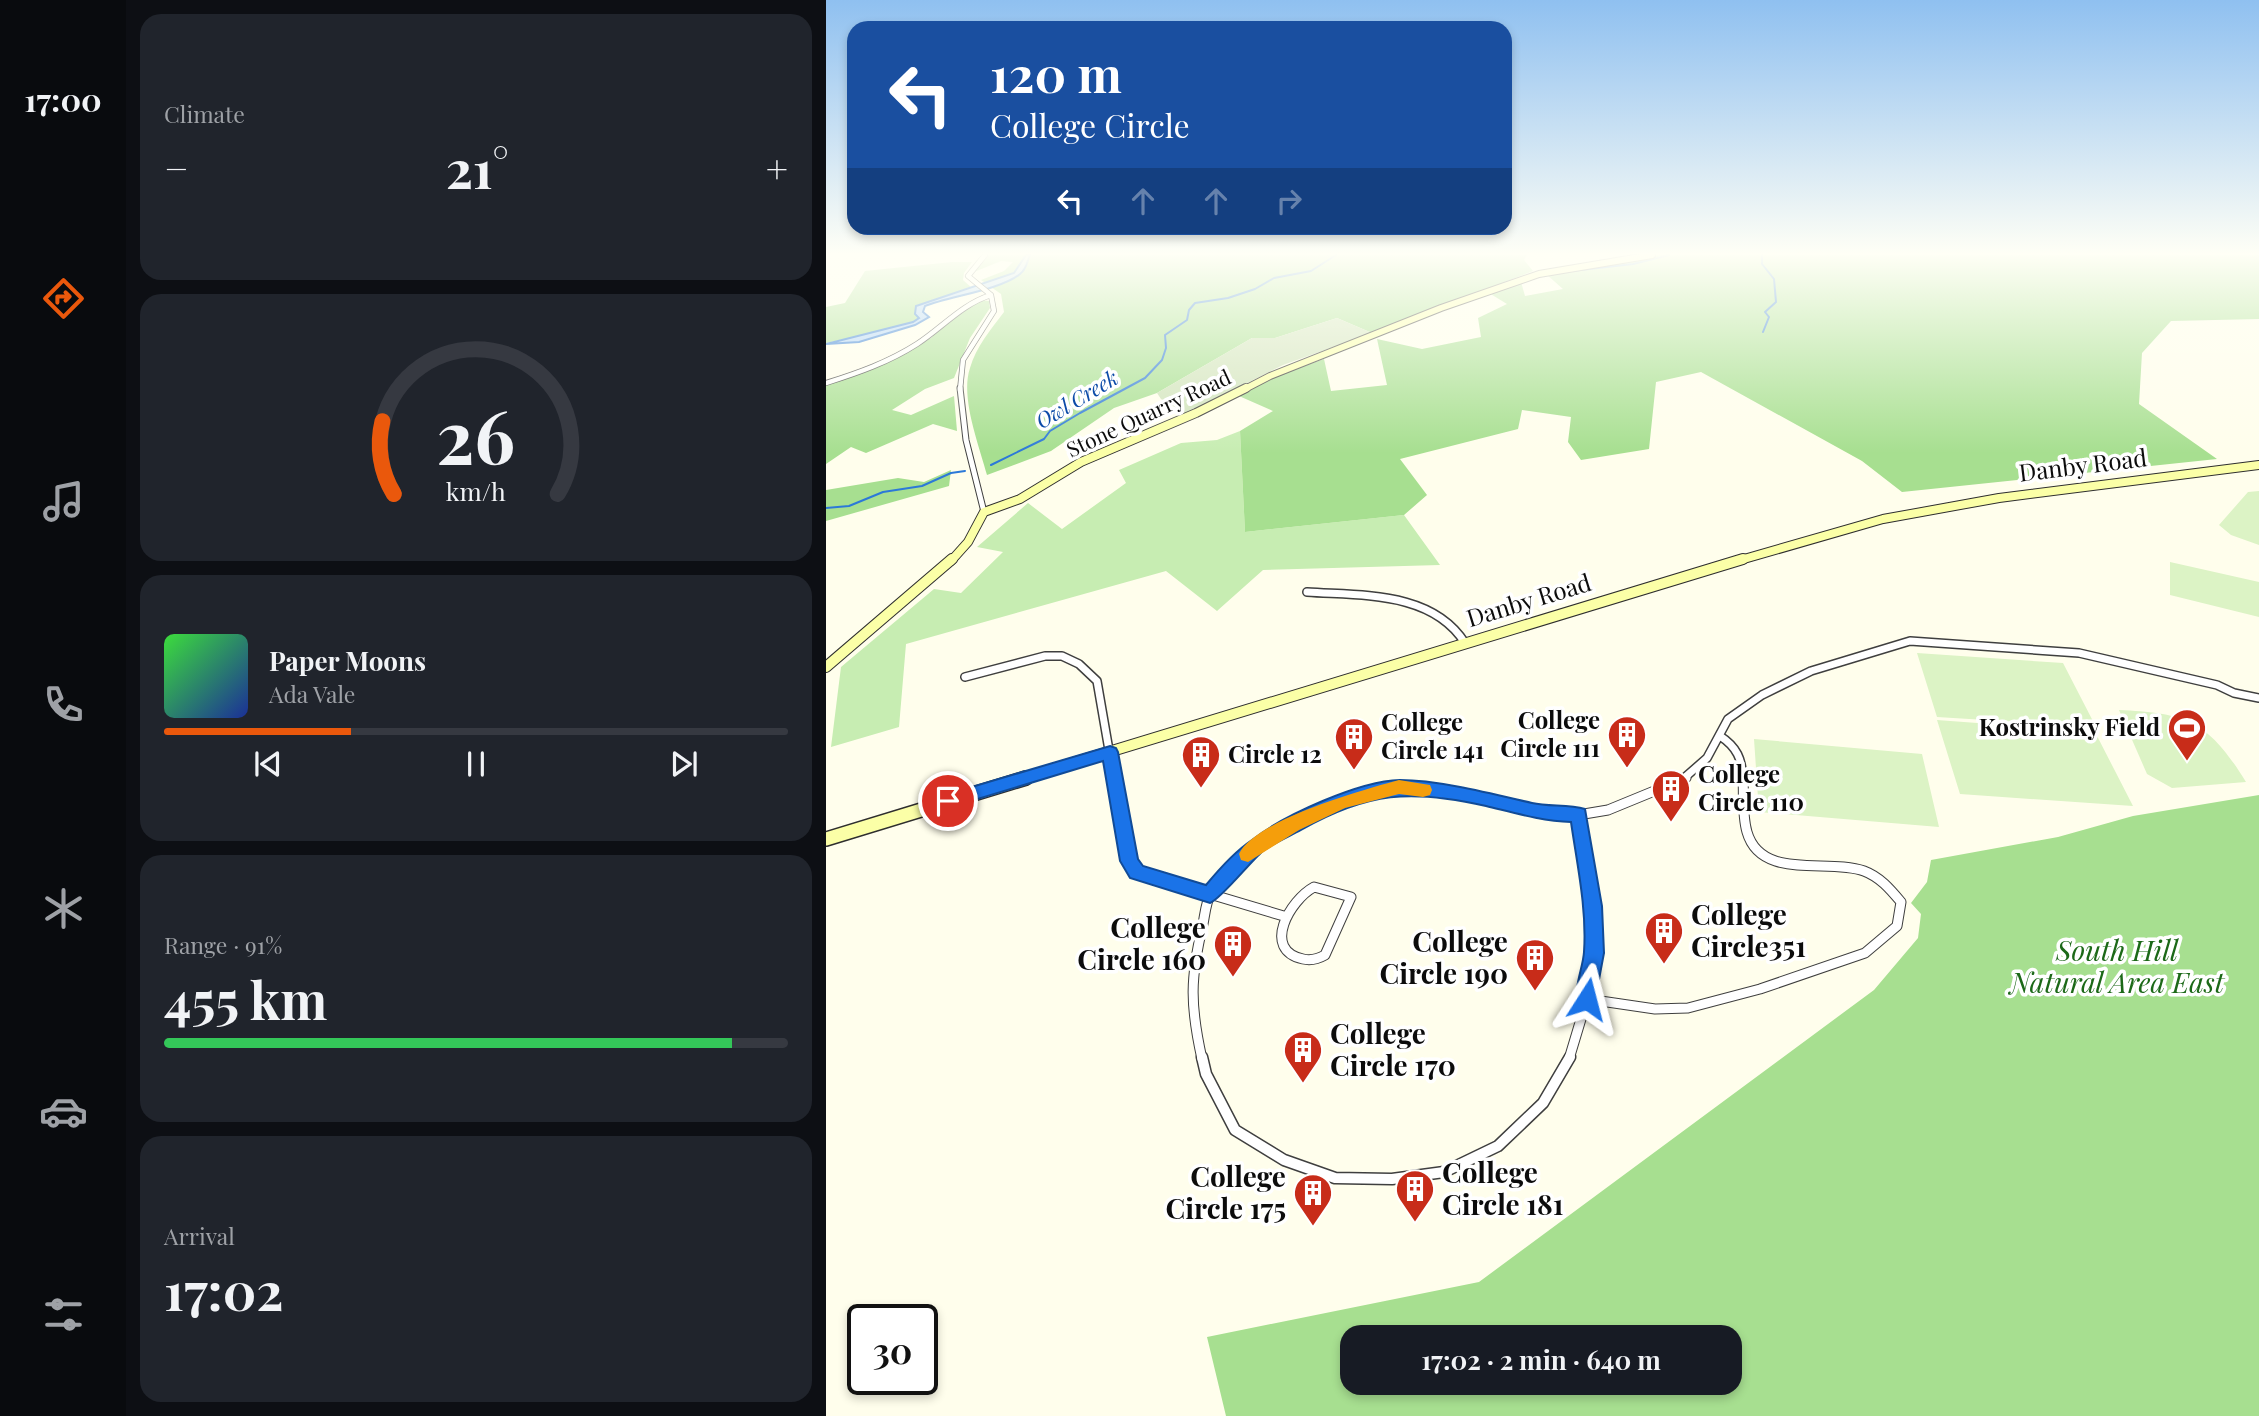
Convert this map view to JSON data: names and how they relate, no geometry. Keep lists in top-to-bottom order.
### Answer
{
  "streets": {
    "main road": ["Stone Quarry Road", "Danby Road"]
  },
  "water": ["Owl Creek"],
  "parks": ["South Hill Natural Area East"],
  "places": {
    "sports": ["Kostrinsky Field"],
    "building": [
      "College Circle 111",
      "College Circle 141",
      "Circle 12",
      "College Circle 110",
      "College Circle351",
      "College Circle 160",
      "College Circle 190",
      "College Circle 170",
      "College Circle 181",
      "College Circle 175"
    ]
  },
  "page": {
    "tabs": "17:00",
    "tile": [
      "Climate",
      ["Range · 91%", "455 km"],
      ["Arrival", "17:02"]
    ],
    "turn": ["120 m", "College Circle"],
    "heat": ["−", "21°", "+"],
    "song": ["Paper Moons", "Ada Vale"],
    "limit": "30",
    "trip": "17:02 · 2 min · 640 m",
    "gauge": ["26", "km/h"]
  }
}
